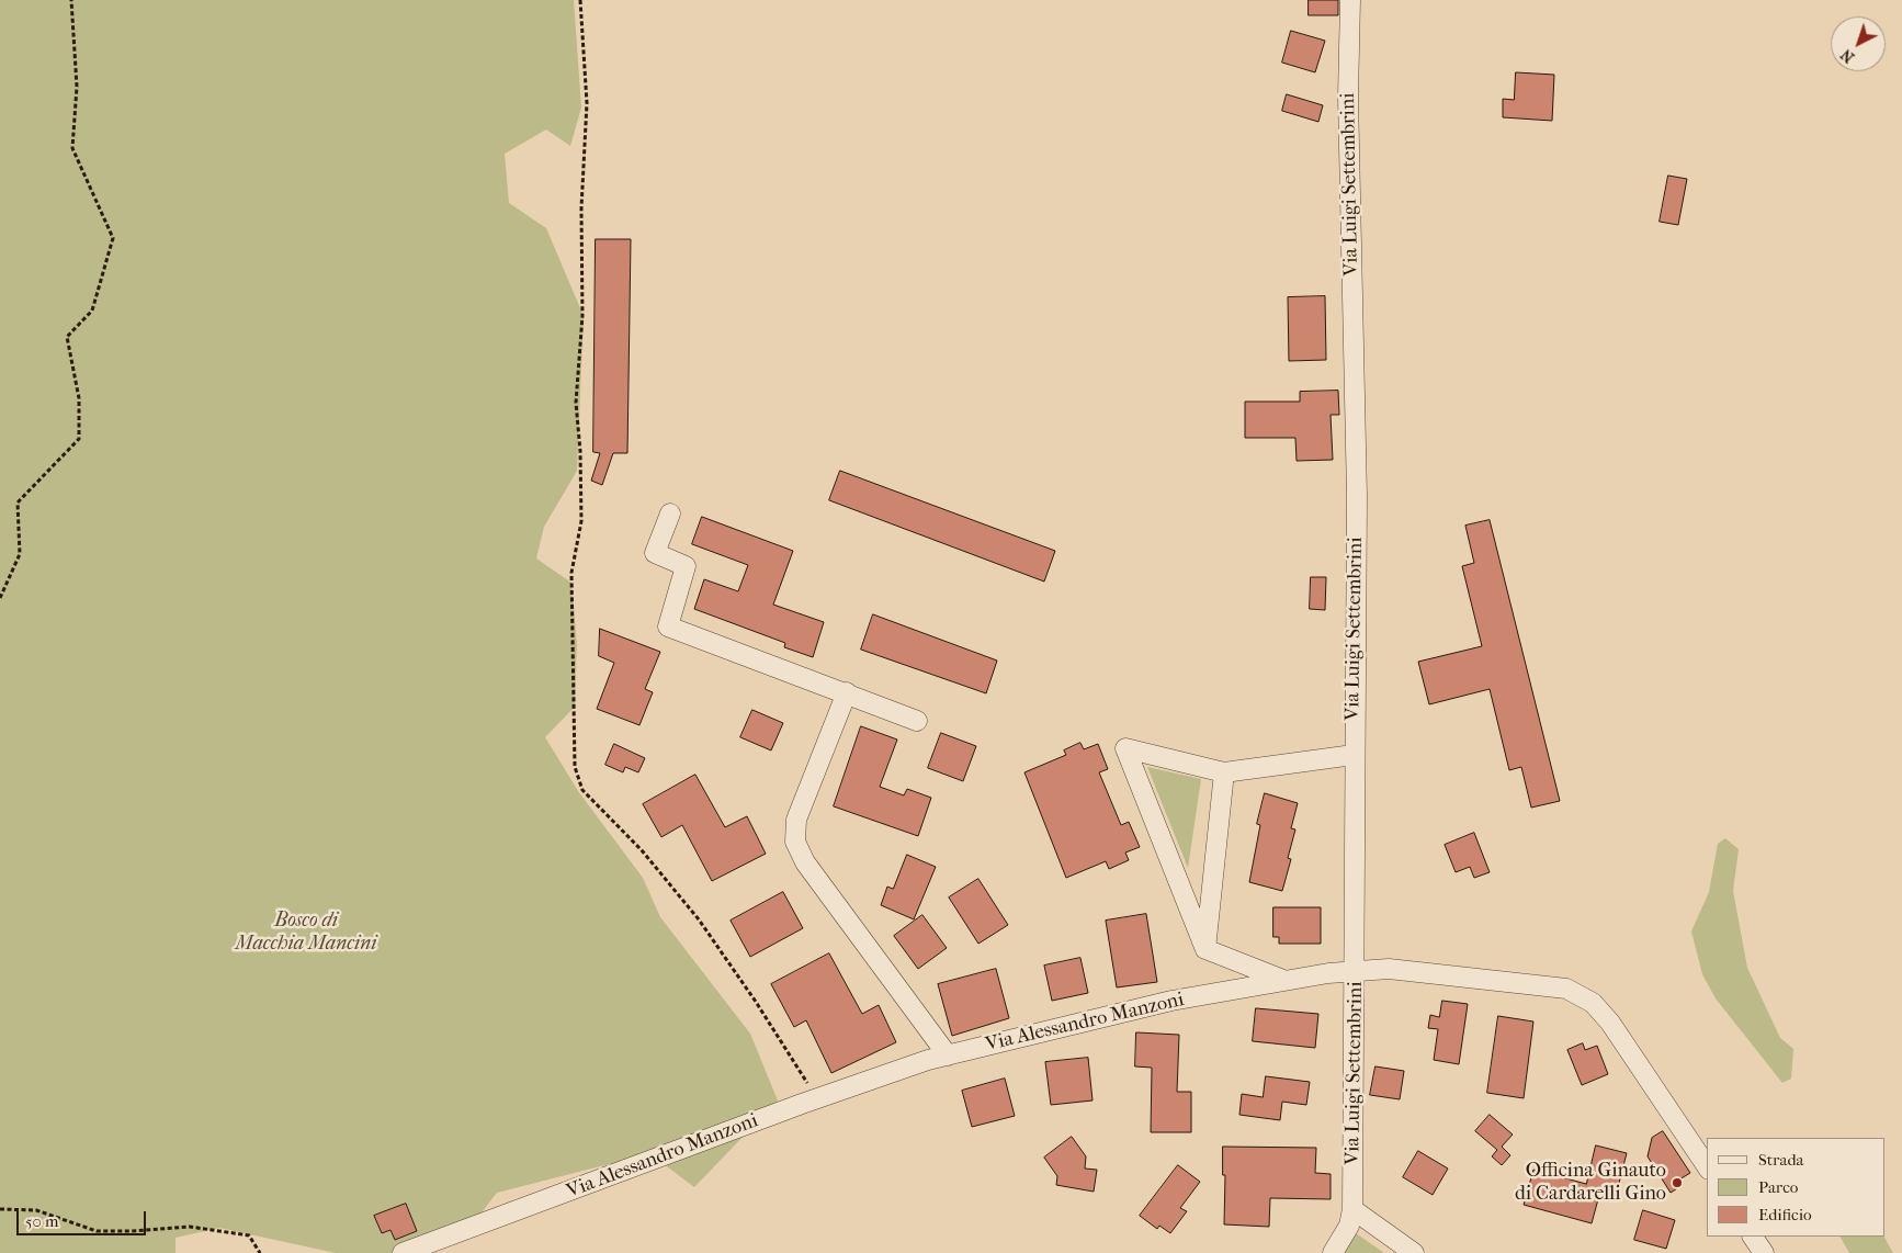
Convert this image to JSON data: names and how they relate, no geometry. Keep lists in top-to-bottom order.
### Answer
{
  "streets": {
    "street": ["Via Luigi Settembrini", "Via Alessandro Manzoni"]
  },
  "crossings": [
    ["Via Luigi Settembrini", "Via Alessandro Manzoni"]
  ],
  "parks": ["Bosco di Macchia Mancini"],
  "places": ["Officina Ginauto di Cardarelli Gino"],
  "legend": ["Strada", "Parco", "Edificio"],
  "scale_bar": "50 m",
  "north": "bottom left"
}
